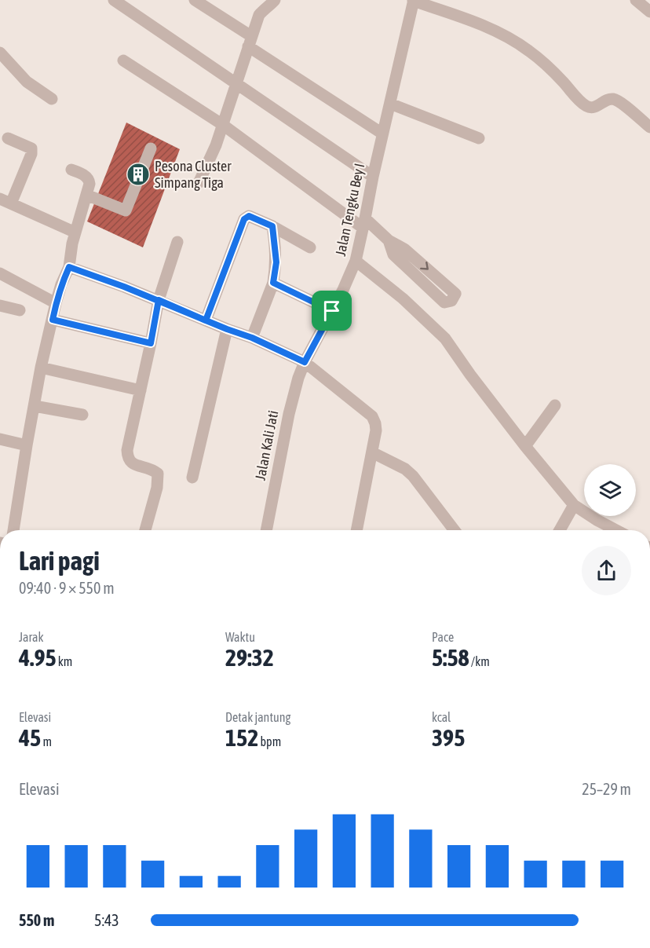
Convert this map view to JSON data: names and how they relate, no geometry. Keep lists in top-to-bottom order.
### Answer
{
  "streets": {
    "street": ["Jalan Tengku Bey I", "Jalan Kali Jati"]
  },
  "crossings": [
    ["Jalan Tengku Bey I", "Jalan Kali Jati"]
  ],
  "places": {
    "building": ["Pesona Cluster Simpang Tiga"]
  },
  "page": {
    "heading": ["Lari pagi", "09:40 · 9 × 550 m"],
    "stats": [
      ["Jarak", "4.95 km"],
      ["Waktu", "29:32"],
      ["Pace", "5:58 /km"],
      ["Elevasi", "45 m"],
      ["Detak jantung", "152 bpm"],
      ["kcal", "395"]
    ],
    "chart": ["Elevasi", "25–29 m"],
    "list": [
      {
        "name": "550 m",
        "note": "5:43"
      }
    ]
  }
}
